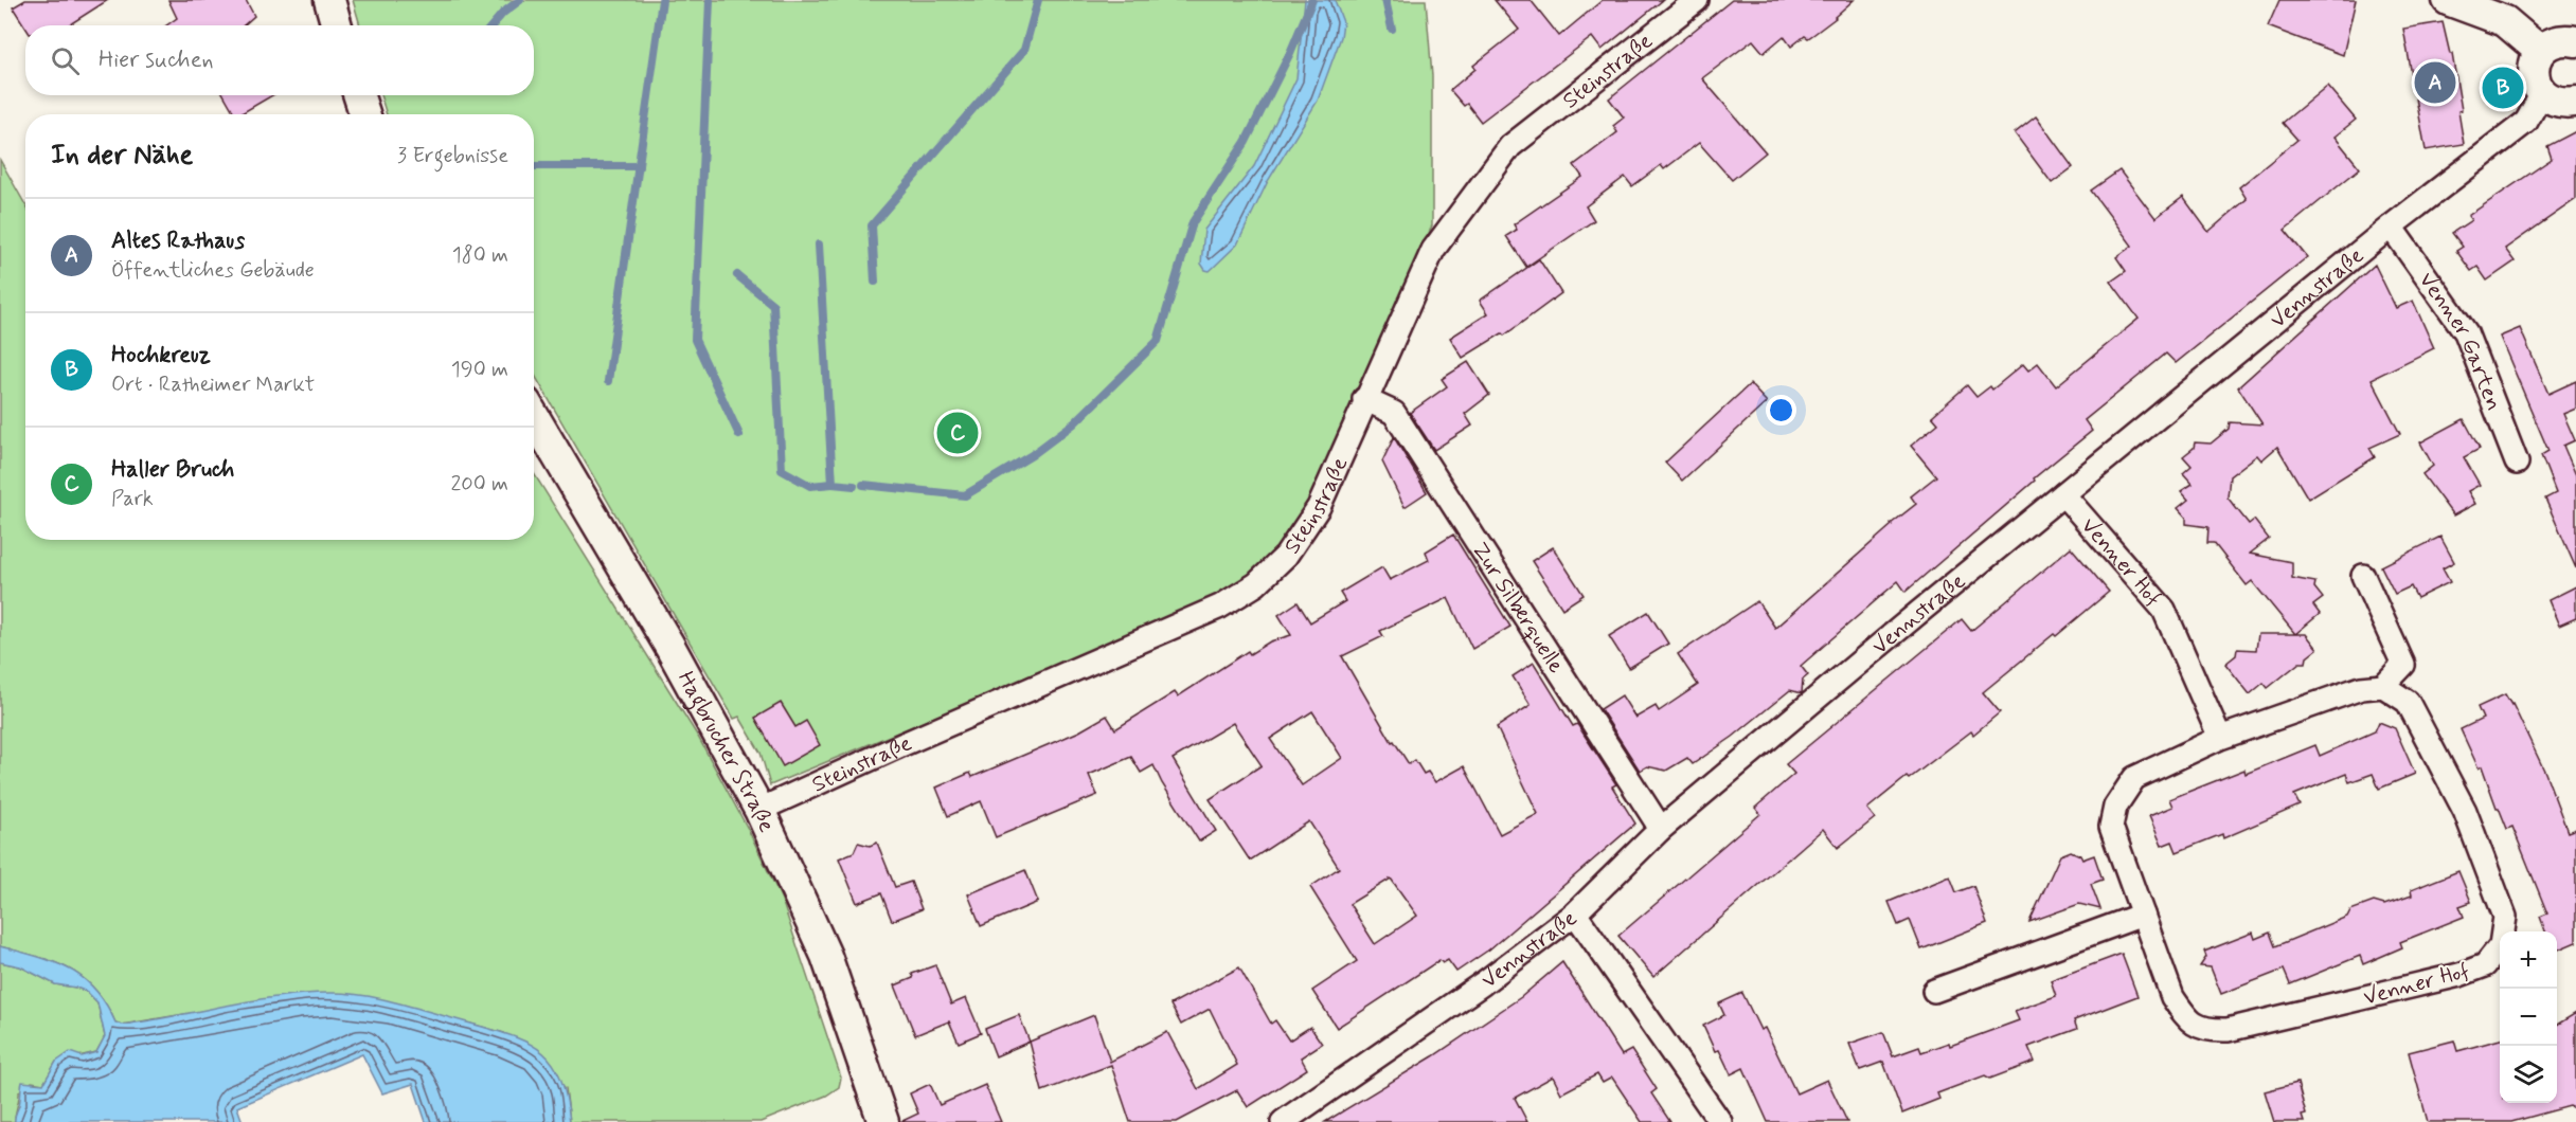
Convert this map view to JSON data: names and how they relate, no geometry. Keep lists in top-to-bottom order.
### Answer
{
  "streets": {
    "main road": ["Hagbrucher Straße"],
    "street": [
      "Steinstraße",
      "Vennstraße",
      "Venner Garten",
      "Venner Hof",
      "Zur Silberquelle"
    ]
  },
  "crossings": [
    ["Steinstraße", "Zur Silberquelle"],
    ["Steinstraße", "Hagbrucher Straße"],
    ["Vennstraße", "Venner Garten"],
    ["Vennstraße", "Venner Hof"],
    ["Vennstraße", "Zur Silberquelle"]
  ],
  "page": {
    "search": "Hier suchen",
    "pins": ["A", "B", "C"],
    "heading": ["In der Nähe", "3 Ergebnisse"],
    "list": [
      {
        "mark": "A",
        "name": "Altes Rathaus",
        "note": "Öffentliches Gebäude",
        "value": "180 m"
      },
      {
        "mark": "B",
        "name": "Hochkreuz",
        "note": "Ort · Ratheimer Markt",
        "value": "190 m"
      },
      {
        "mark": "C",
        "name": "Haller Bruch",
        "note": "Park",
        "value": "200 m"
      }
    ],
    "map_buttons": ["+", "−"]
  }
}
